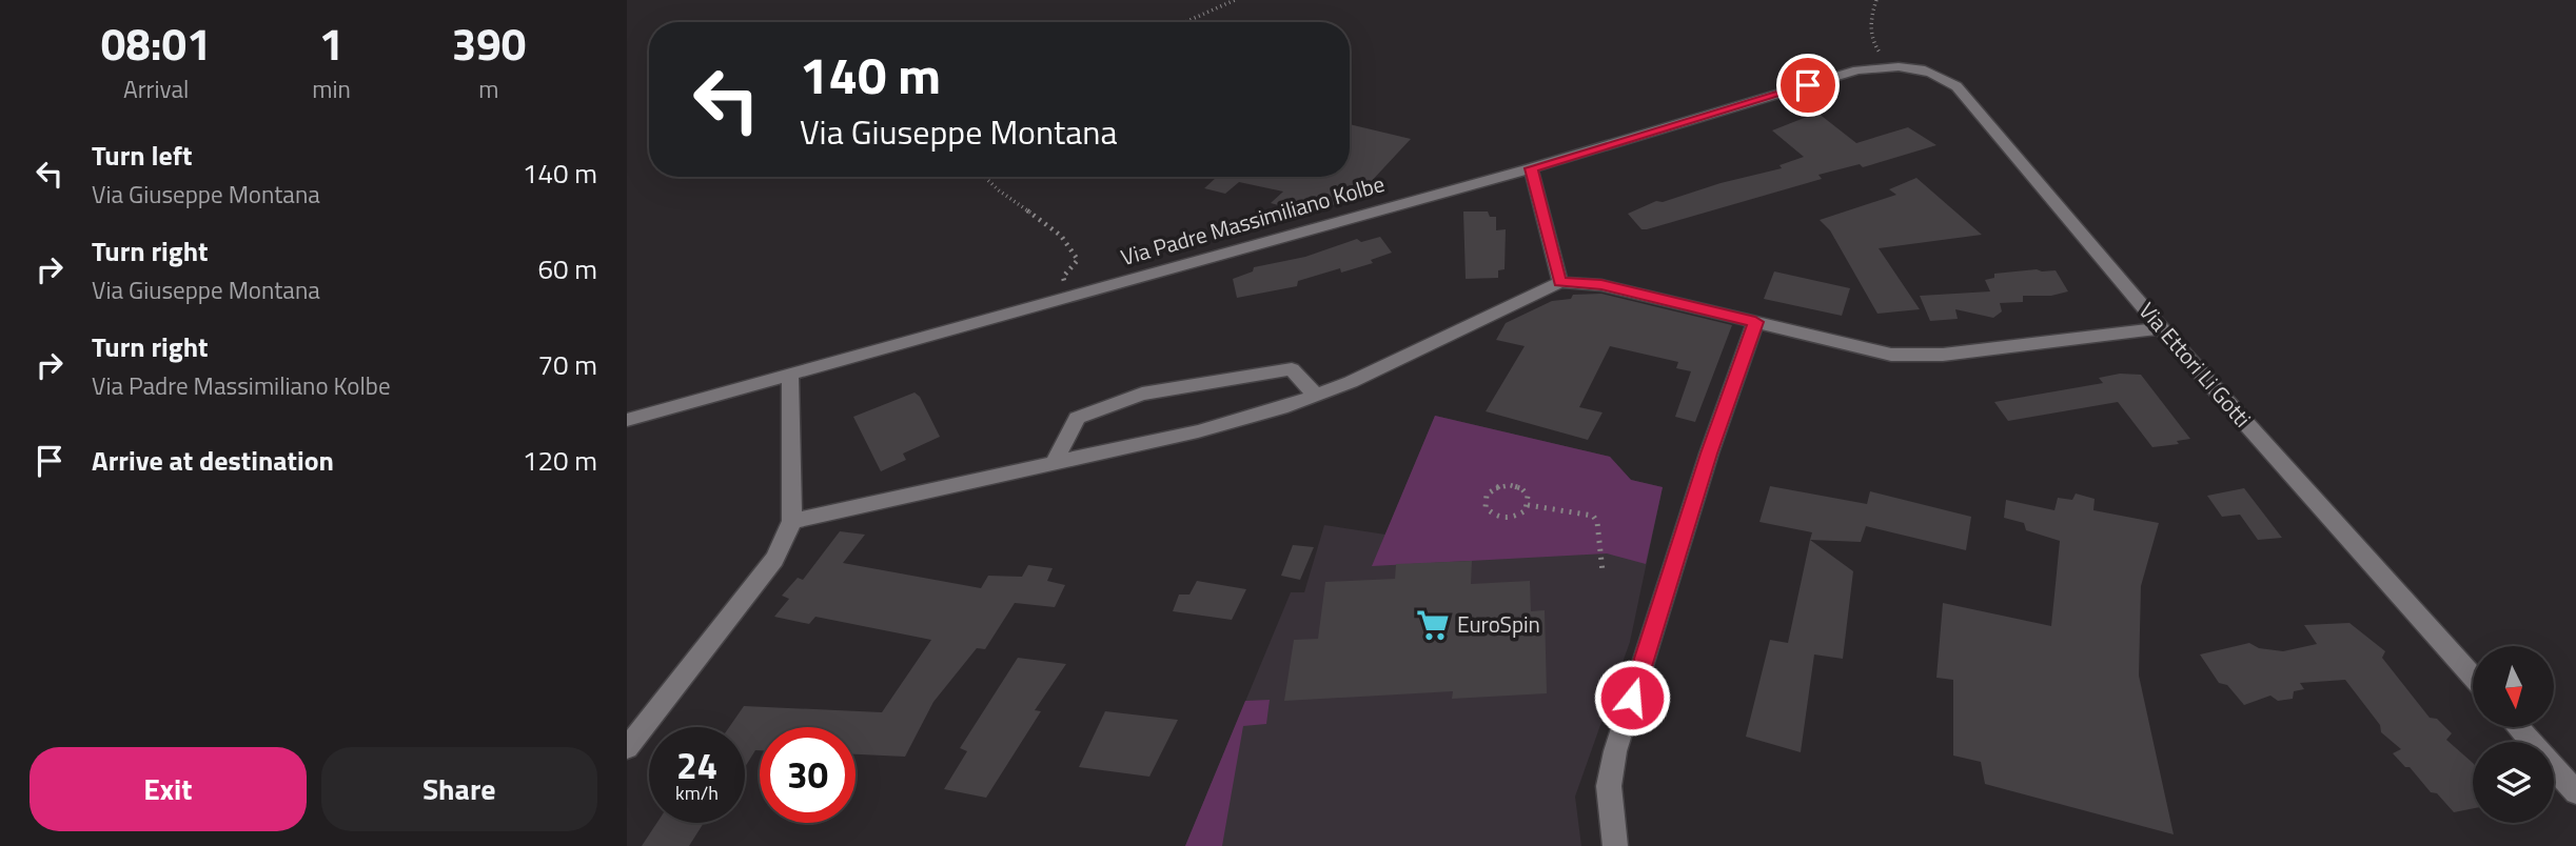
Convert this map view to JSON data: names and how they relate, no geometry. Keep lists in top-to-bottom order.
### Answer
{
  "streets": {
    "street": ["Via Padre Massimiliano Kolbe", "Via Ettori Li Gotti"]
  },
  "crossings": [
    ["Via Padre Massimiliano Kolbe", "Via Ettori Li Gotti"]
  ],
  "places": {
    "supermarket": ["EuroSpin"]
  },
  "north": "bottom",
  "page": {
    "eta": [
      "08:01",
      "Arrival",
      "1",
      "min",
      "390",
      "m"
    ],
    "turn": ["140 m", "Via Giuseppe Montana"],
    "list": [
      {
        "name": "Turn left",
        "note": "Via Giuseppe Montana",
        "value": "140 m"
      },
      {
        "name": "Turn right",
        "note": "Via Giuseppe Montana",
        "value": "60 m"
      },
      {
        "name": "Turn right",
        "note": "Via Padre Massimiliano Kolbe",
        "value": "70 m"
      },
      {
        "name": "Arrive at destination",
        "value": "120 m"
      }
    ],
    "speed": "24 km/h",
    "limit": "30",
    "buttons": ["Exit", "Share"]
  }
}
